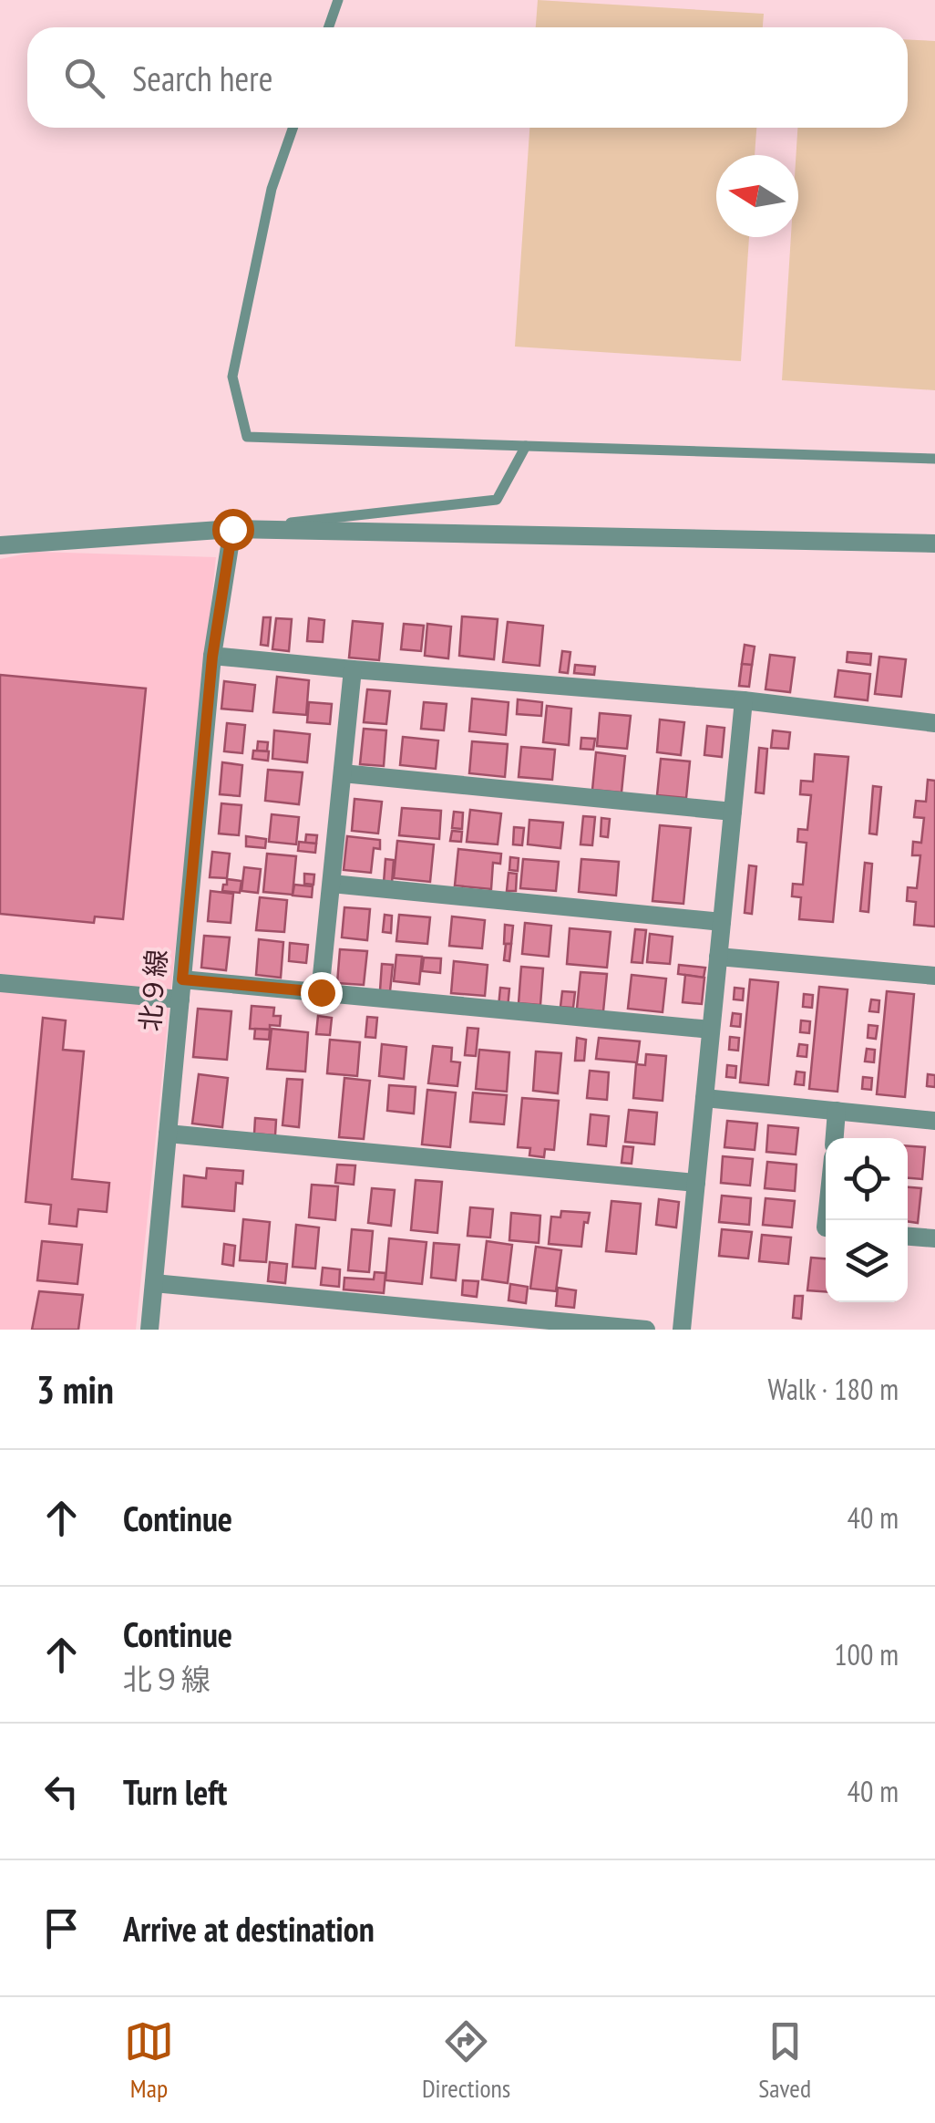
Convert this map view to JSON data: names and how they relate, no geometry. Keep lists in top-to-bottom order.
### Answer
{
  "streets": {
    "street": ["北９線"]
  },
  "north": "left",
  "page": {
    "search": "Search here",
    "heading": ["3 min", "Walk · 180 m"],
    "list": [
      ["Continue", "40 m"],
      ["Continue", "北９線", "100 m"],
      ["Turn left", "40 m"],
      "Arrive at destination"
    ],
    "nav": ["Map", "Directions", "Saved"]
  }
}
